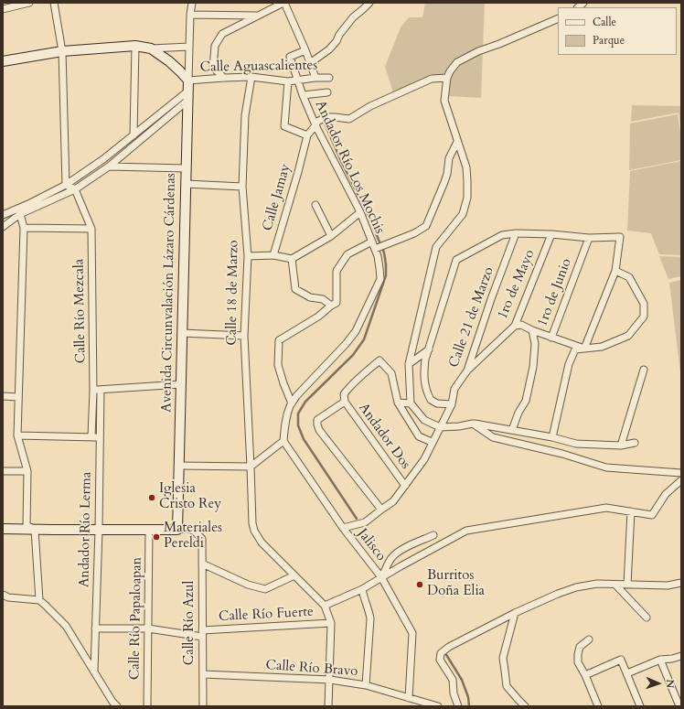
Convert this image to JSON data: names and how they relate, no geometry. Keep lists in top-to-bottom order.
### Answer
{
  "streets": {
    "street": [
      "Calle Aguascalientes",
      "Andador Río Los Mochis",
      "Calle Jamay",
      "1ro de Mayo",
      "Avenida Circunvalación Lázaro Cárdenas",
      "Calle 18 de Marzo",
      "1ro de Junio",
      "Calle Río Mezcala",
      "Calle 21 de Marzo",
      "Andador Dos",
      "Andador Río Lerma",
      "Jalisco",
      "Calle Río Fuerte",
      "Calle Río Papaloapan",
      "Calle Río Azul",
      "Calle Río Bravo"
    ]
  },
  "crossings": [
    ["Calle Aguascalientes", "Andador Río Los Mochis"],
    ["Calle Aguascalientes", "Avenida Circunvalación Lázaro Cárdenas"],
    ["Calle Aguascalientes", "Calle 18 de Marzo"],
    ["Andador Río Los Mochis", "Calle Jamay"],
    ["Andador Río Los Mochis", "Jalisco"],
    ["1ro de Mayo", "1ro de Junio"],
    ["1ro de Mayo", "Calle 21 de Marzo"],
    ["Avenida Circunvalación Lázaro Cárdenas", "Calle Río Azul"],
    ["Calle 18 de Marzo", "Calle Río Fuerte"],
    ["Calle 21 de Marzo", "Andador Dos"],
    ["Calle 21 de Marzo", "Jalisco"],
    ["Andador Río Lerma", "Calle Río Fuerte"],
    ["Jalisco", "Calle Río Fuerte"],
    ["Jalisco", "Calle Río Bravo"],
    ["Calle Río Fuerte", "Calle Río Papaloapan"],
    ["Calle Río Fuerte", "Calle Río Azul"],
    ["Calle Río Azul", "Calle Río Bravo"]
  ],
  "places": ["Iglesia Cristo Rey", "Materiales Pereldi", "Burritos Doña Elia"],
  "legend": ["Calle", "Parque"],
  "north": "right"
}
